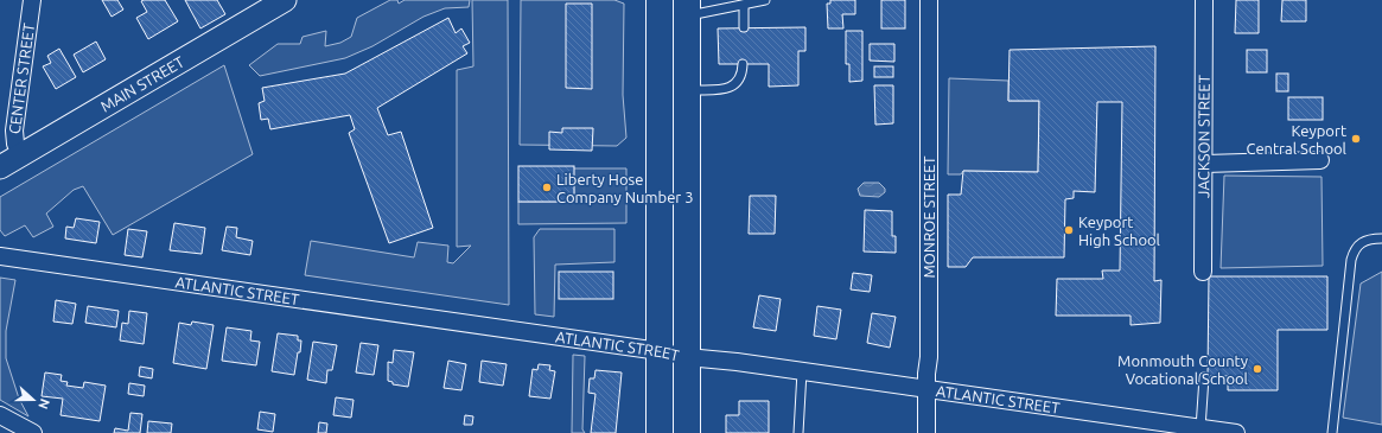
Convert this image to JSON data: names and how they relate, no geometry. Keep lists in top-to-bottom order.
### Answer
{
  "streets": {
    "main road": ["MAIN STREET"],
    "street": [
      "CENTER STREET",
      "JACKSON STREET",
      "MONROE STREET",
      "ATLANTIC STREET"
    ]
  },
  "crossings": [
    ["CENTER STREET", "MAIN STREET"],
    ["MONROE STREET", "ATLANTIC STREET"]
  ],
  "places": [
    "Keyport Central School",
    "Liberty Hose Company Number 3",
    "Keyport High School",
    "Monmouth County Vocational School"
  ],
  "north": "right"
}
